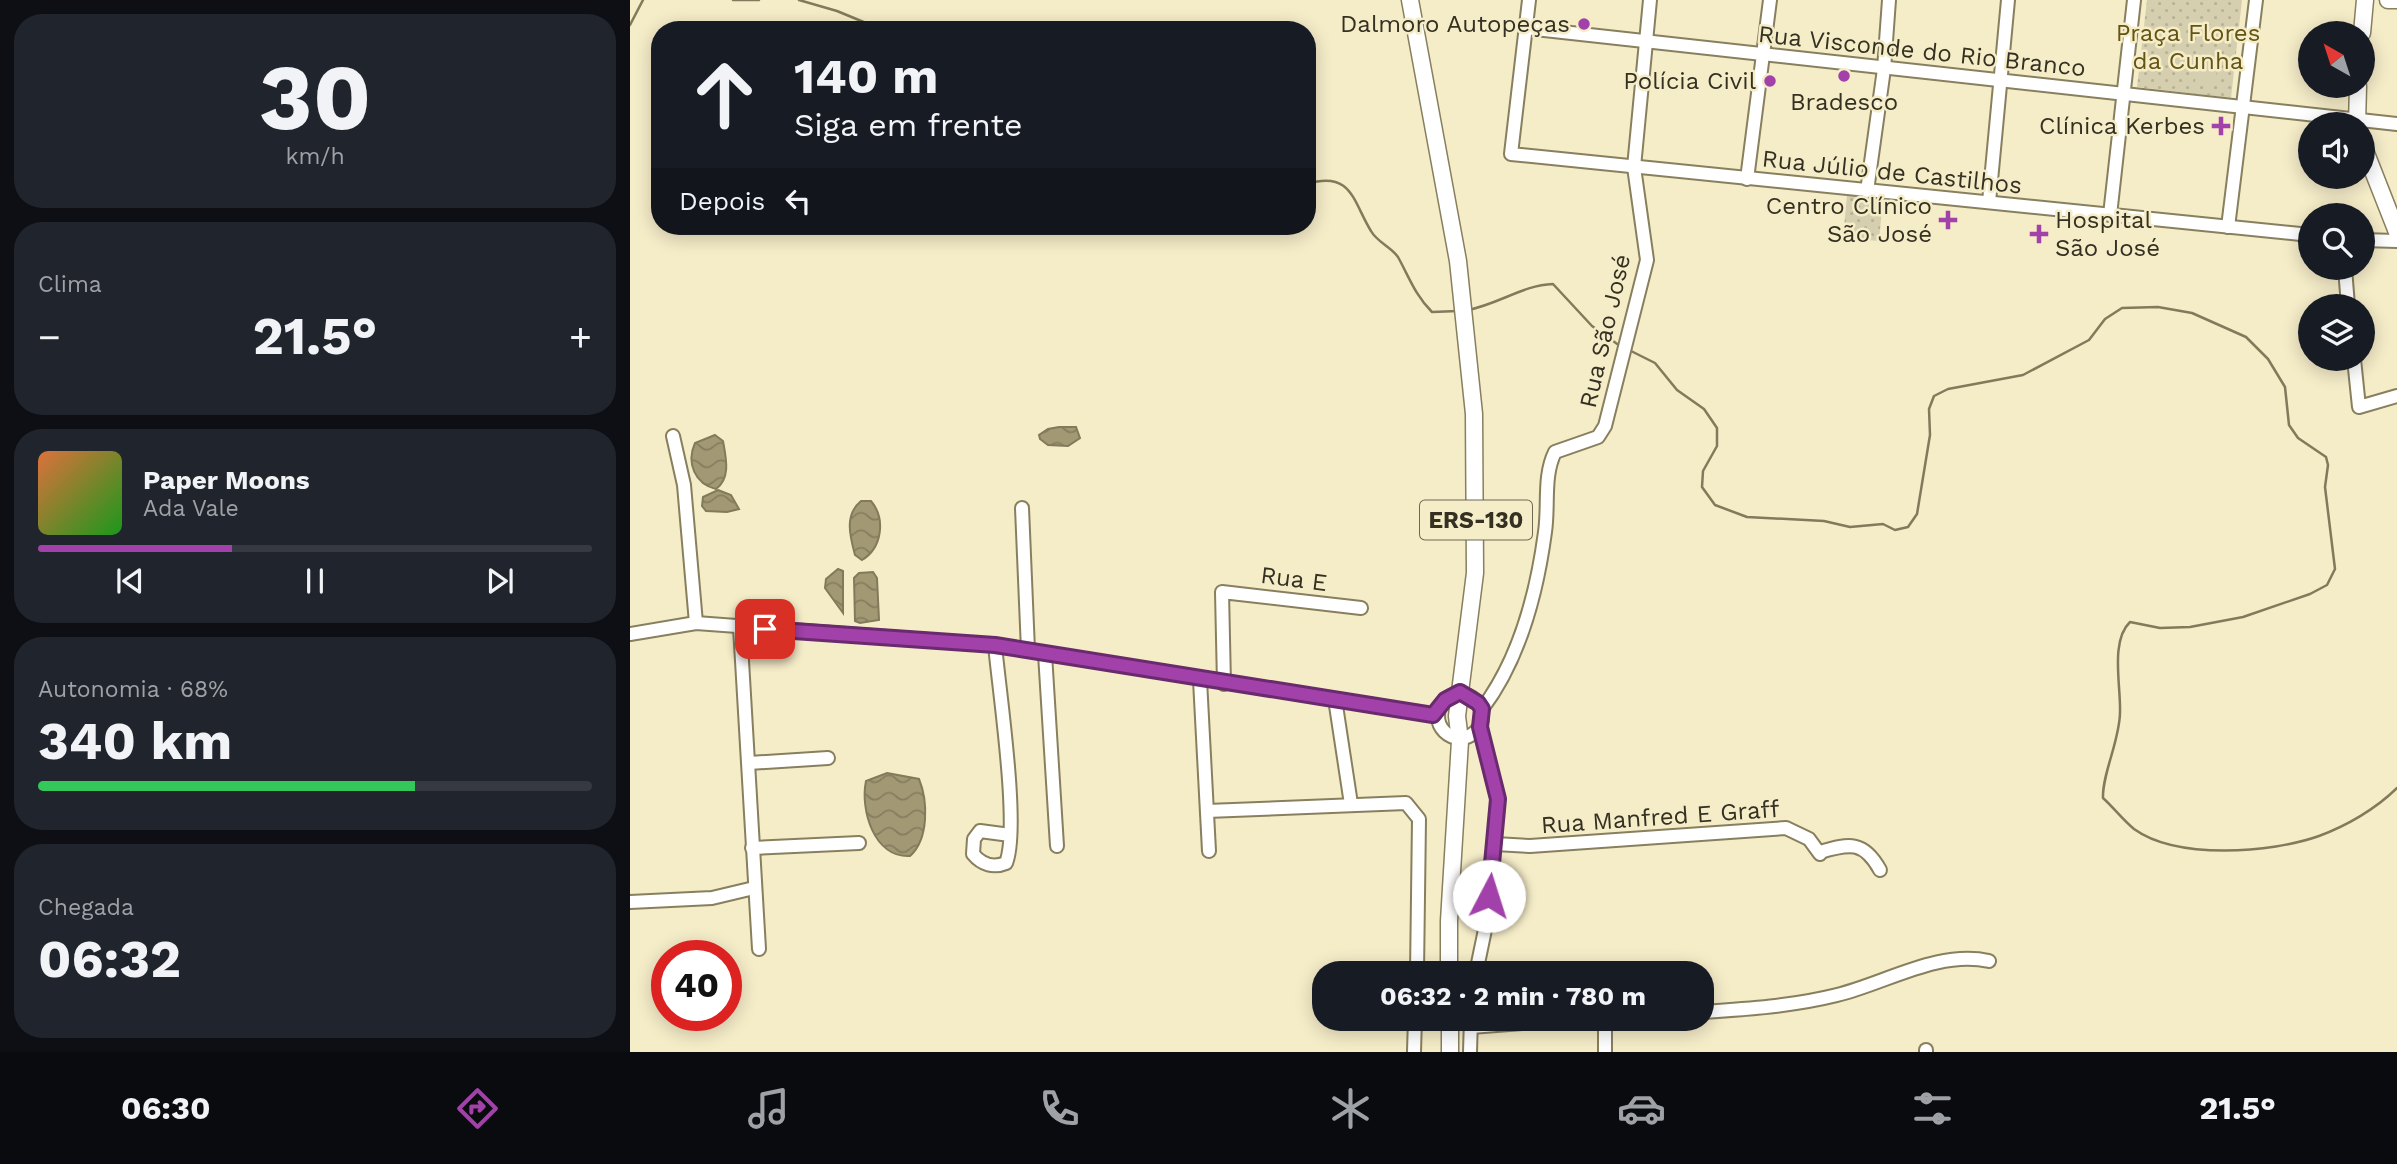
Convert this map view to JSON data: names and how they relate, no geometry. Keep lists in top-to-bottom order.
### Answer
{
  "streets": {
    "main road": ["ERS-130"],
    "street": [
      "Rua Visconde do Rio Branco",
      "Rua Júlio de Castilhos",
      "Rua São José",
      "Rua E",
      "Rua Manfred E Graff"
    ]
  },
  "crossings": [
    ["Rua Visconde do Rio Branco", "Rua Júlio de Castilhos"],
    ["Rua Visconde do Rio Branco", "Rua São José"],
    ["Rua Júlio de Castilhos", "Rua São José"]
  ],
  "parks": ["Praça Flores da Cunha"],
  "places": {
    "other": ["Dalmoro Autopeças", "Bradesco", "Polícia Civil"],
    "health": ["Clínica Kerbes", "Centro Clínico São José", "Hospital São José"]
  },
  "north": "top left",
  "page": {
    "tile": [
      ["30", "km/h"],
      "Clima",
      ["Autonomia · 68%", "340 km"],
      ["Chegada", "06:32"]
    ],
    "turn": ["140 m", "Siga em frente"],
    "then": "Depois",
    "heat": ["−", "21.5°", "+"],
    "song": ["Paper Moons", "Ada Vale"],
    "limit": "40",
    "trip": "06:32 · 2 min · 780 m",
    "tabs": ["06:30", "21.5°"]
  }
}
